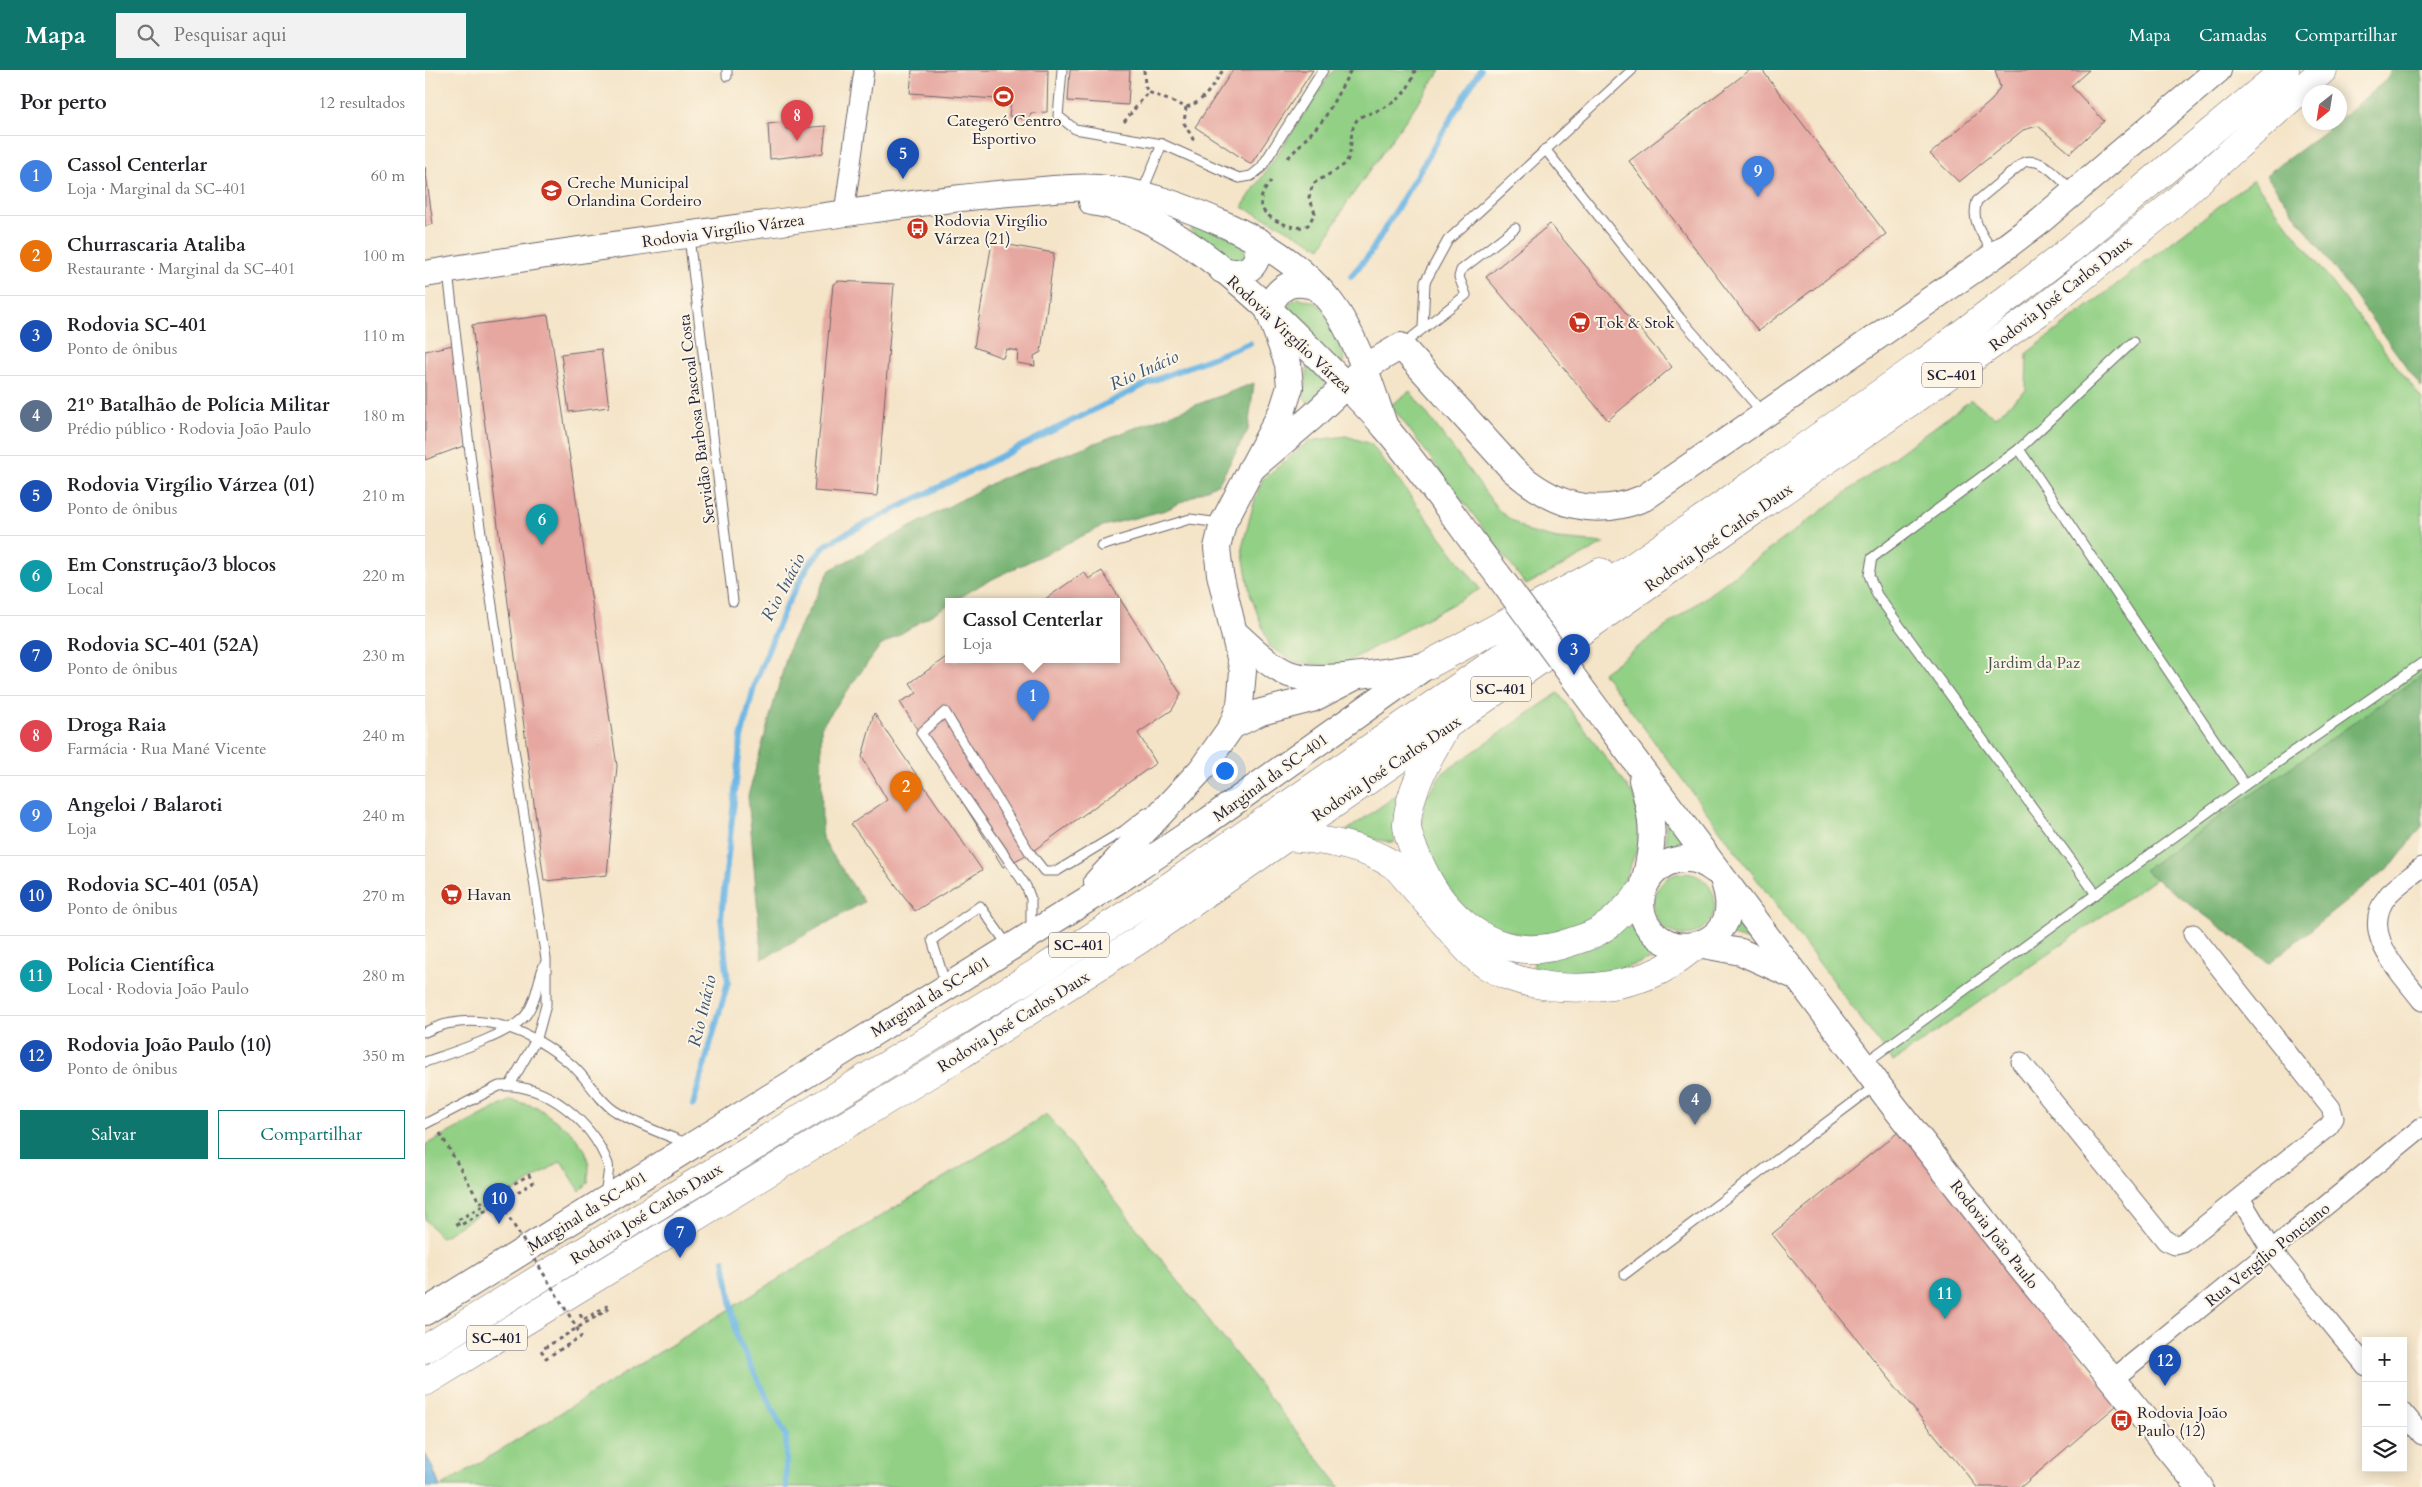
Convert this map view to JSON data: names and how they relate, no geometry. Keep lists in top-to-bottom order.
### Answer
{
  "streets": {
    "highway": ["Rodovia José Carlos Daux", "SC-401"],
    "main road": ["Rodovia Virgílio Várzea", "Marginal da SC-401", "Rodovia João Paulo"],
    "street": ["Rua Vergílio Ponciano"],
    "lane": ["Servidão Barbosa Pascoal Costa"]
  },
  "crossings": [
    ["Rodovia Virgílio Várzea", "Servidão Barbosa Pascoal Costa"],
    ["Rodovia Virgílio Várzea", "Rodovia João Paulo"],
    ["Rodovia João Paulo", "Rua Vergílio Ponciano"]
  ],
  "water": ["Rio Inácio"],
  "parks": ["Jardim da Paz"],
  "places": {
    "sports": ["Categeró Centro Esportivo"],
    "school or university": ["Creche Municipal Orlandina Cordeiro"],
    "bus stop": ["Rodovia Virgílio Várzea (21)", "Rodovia João Paulo (12)"],
    "supermarket": ["Tok & Stok", "Havan"]
  },
  "north": "bottom left",
  "page": {
    "header": "Mapa",
    "search": "Pesquisar aqui",
    "nav": ["Mapa", "Camadas", "Compartilhar"],
    "heading": ["Por perto", "12 resultados"],
    "pins": [
      "8",
      "5",
      "9",
      "6",
      "3",
      "1",
      "2",
      "4",
      "10",
      "7",
      "11",
      "12"
    ],
    "list": [
      {
        "mark": "1",
        "name": "Cassol Centerlar",
        "note": "Loja · Marginal da SC-401",
        "value": "60 m"
      },
      {
        "mark": "2",
        "name": "Churrascaria Ataliba",
        "note": "Restaurante · Marginal da SC-401",
        "value": "100 m"
      },
      {
        "mark": "3",
        "name": "Rodovia SC-401",
        "note": "Ponto de ônibus",
        "value": "110 m"
      },
      {
        "mark": "4",
        "name": "21º Batalhão de Polícia Militar",
        "note": "Prédio público · Rodovia João Paulo",
        "value": "180 m"
      },
      {
        "mark": "5",
        "name": "Rodovia Virgílio Várzea (01)",
        "note": "Ponto de ônibus",
        "value": "210 m"
      },
      {
        "mark": "6",
        "name": "Em Construção/3 blocos",
        "note": "Local",
        "value": "220 m"
      },
      {
        "mark": "7",
        "name": "Rodovia SC-401 (52A)",
        "note": "Ponto de ônibus",
        "value": "230 m"
      },
      {
        "mark": "8",
        "name": "Droga Raia",
        "note": "Farmácia · Rua Mané Vicente",
        "value": "240 m"
      },
      {
        "mark": "9",
        "name": "Angeloi / Balaroti",
        "note": "Loja",
        "value": "240 m"
      },
      {
        "mark": "10",
        "name": "Rodovia SC-401 (05A)",
        "note": "Ponto de ônibus",
        "value": "270 m"
      },
      {
        "mark": "11",
        "name": "Polícia Científica",
        "note": "Local · Rodovia João Paulo",
        "value": "280 m"
      },
      {
        "mark": "12",
        "name": "Rodovia João Paulo (10)",
        "note": "Ponto de ônibus",
        "value": "350 m"
      }
    ],
    "popup": ["Cassol Centerlar", "Loja"],
    "buttons": ["Salvar", "Compartilhar"],
    "map_buttons": ["+", "−"]
  }
}
